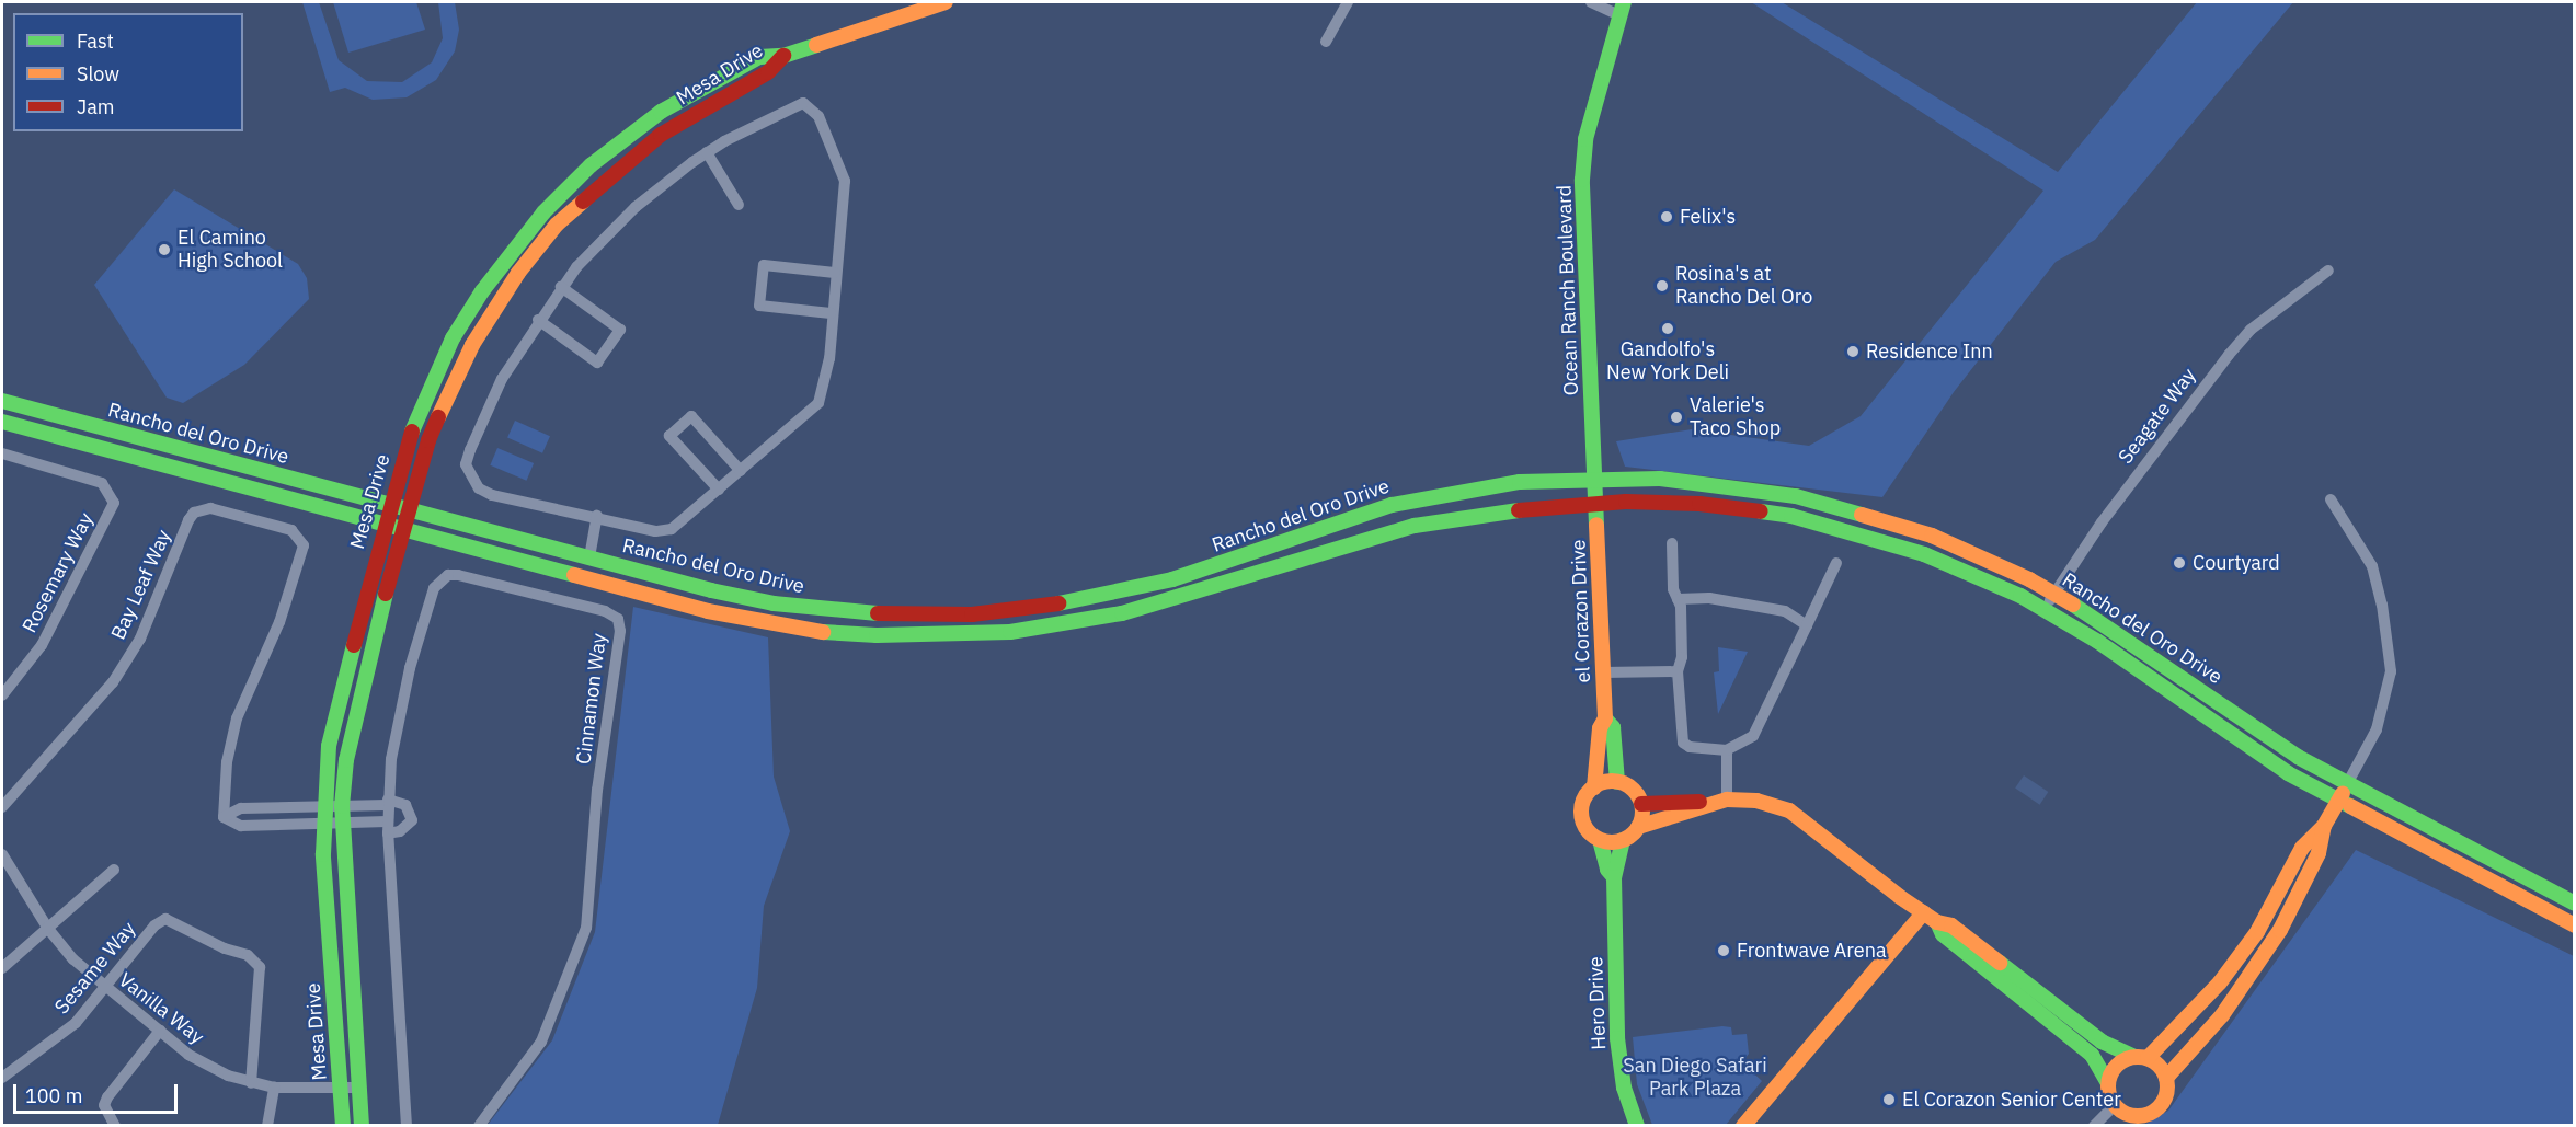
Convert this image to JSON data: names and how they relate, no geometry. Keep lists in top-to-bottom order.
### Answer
{
  "streets": {
    "main road": [
      "Mesa Drive",
      "Ocean Ranch Boulevard",
      "Rancho del Oro Drive",
      "el Corazon Drive",
      "Hero Drive"
    ],
    "street": [
      "Seagate Way",
      "Rosemary Way",
      "Bay Leaf Way",
      "Cinnamon Way",
      "Sesame Way",
      "Vanilla Way"
    ]
  },
  "crossings": [
    ["Mesa Drive", "Rancho del Oro Drive"],
    ["Mesa Drive", "Bay Leaf Way"],
    ["Mesa Drive", "Vanilla Way"],
    ["Ocean Ranch Boulevard", "Rancho del Oro Drive"],
    ["Ocean Ranch Boulevard", "el Corazon Drive"],
    ["Seagate Way", "Rancho del Oro Drive"],
    ["Rancho del Oro Drive", "el Corazon Drive"],
    ["el Corazon Drive", "Hero Drive"],
    ["Sesame Way", "Vanilla Way"]
  ],
  "parks": ["San Diego Safari Park Plaza"],
  "places": [
    "Felix's",
    "El Camino High School",
    "Rosina's at Rancho Del Oro",
    "Gandolfo's New York Deli",
    "Residence Inn",
    "Valerie's Taco Shop",
    "Courtyard",
    "Frontwave Arena",
    "El Corazon Senior Center"
  ],
  "legend": ["Fast", "Slow", "Jam"],
  "scale_bar": "100 m"
}
